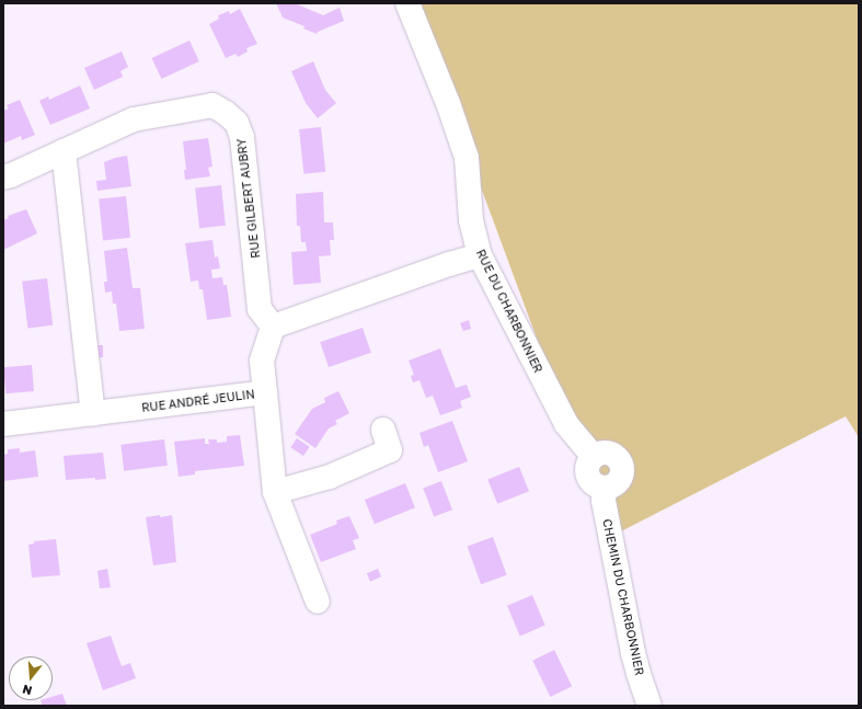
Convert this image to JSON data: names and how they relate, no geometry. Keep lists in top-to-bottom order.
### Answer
{
  "streets": {
    "street": [
      "RUE GILBERT AUBRY",
      "RUE DU CHARBONNIER",
      "RUE ANDRÉ JEULIN",
      "CHEMIN DU CHARBONNIER"
    ]
  },
  "crossings": [
    ["RUE GILBERT AUBRY", "RUE ANDRÉ JEULIN"],
    ["RUE DU CHARBONNIER", "CHEMIN DU CHARBONNIER"]
  ],
  "north": "bottom"
}
